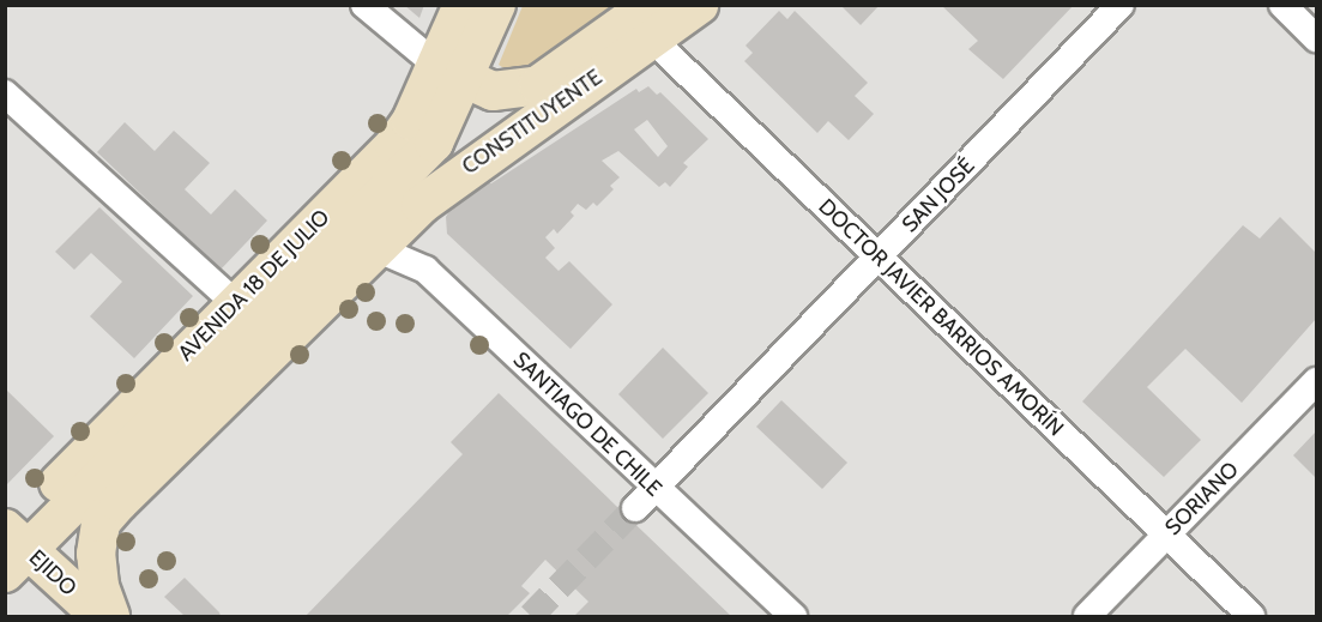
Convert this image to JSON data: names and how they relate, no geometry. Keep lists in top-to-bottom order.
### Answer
{
  "streets": {
    "main road": ["CONSTITUYENTE", "AVENIDA 18 DE JULIO", "EJIDO"],
    "street": [
      "SAN JOSÉ",
      "DOCTOR JAVIER BARRIOS AMORÍN",
      "SANTIAGO DE CHILE",
      "SORIANO"
    ]
  },
  "crossings": [
    ["CONSTITUYENTE", "AVENIDA 18 DE JULIO"],
    ["CONSTITUYENTE", "DOCTOR JAVIER BARRIOS AMORÍN"],
    ["CONSTITUYENTE", "SANTIAGO DE CHILE"],
    ["SAN JOSÉ", "DOCTOR JAVIER BARRIOS AMORÍN"],
    ["SAN JOSÉ", "SANTIAGO DE CHILE"],
    ["AVENIDA 18 DE JULIO", "SANTIAGO DE CHILE"],
    ["AVENIDA 18 DE JULIO", "EJIDO"],
    ["DOCTOR JAVIER BARRIOS AMORÍN", "SORIANO"]
  ]
}
